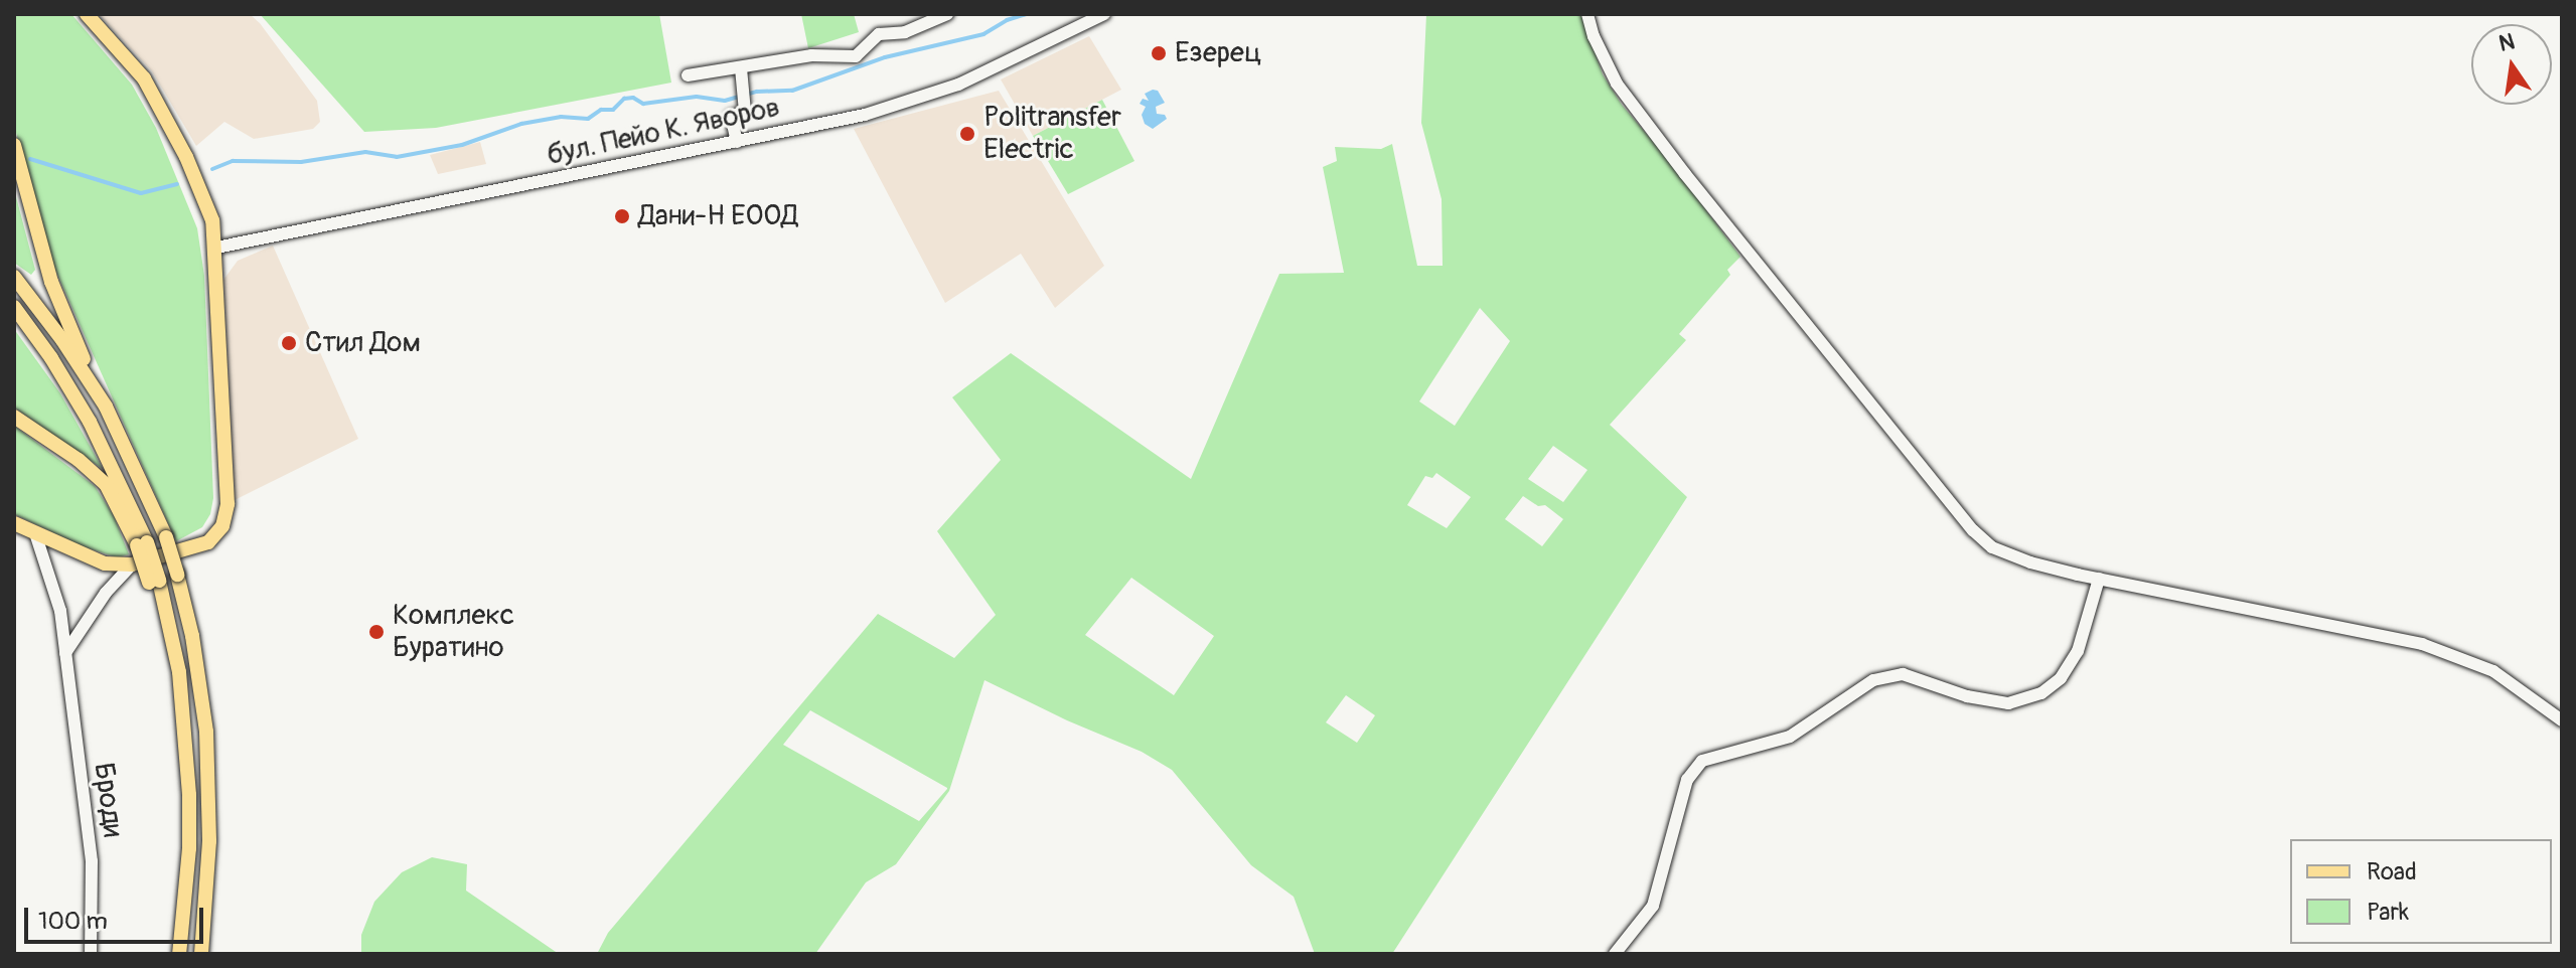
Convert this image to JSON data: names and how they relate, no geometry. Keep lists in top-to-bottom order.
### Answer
{
  "streets": {
    "street": ["бул. Пейо К. Яворов", "Броди"]
  },
  "places": [
    "Езерец",
    "Politransfer Electric",
    "Дани-Н ЕООД",
    "Стил Дом",
    "Комплекс Буратино"
  ],
  "legend": ["Road", "Park"],
  "scale_bar": "100 m",
  "north": "top"
}
